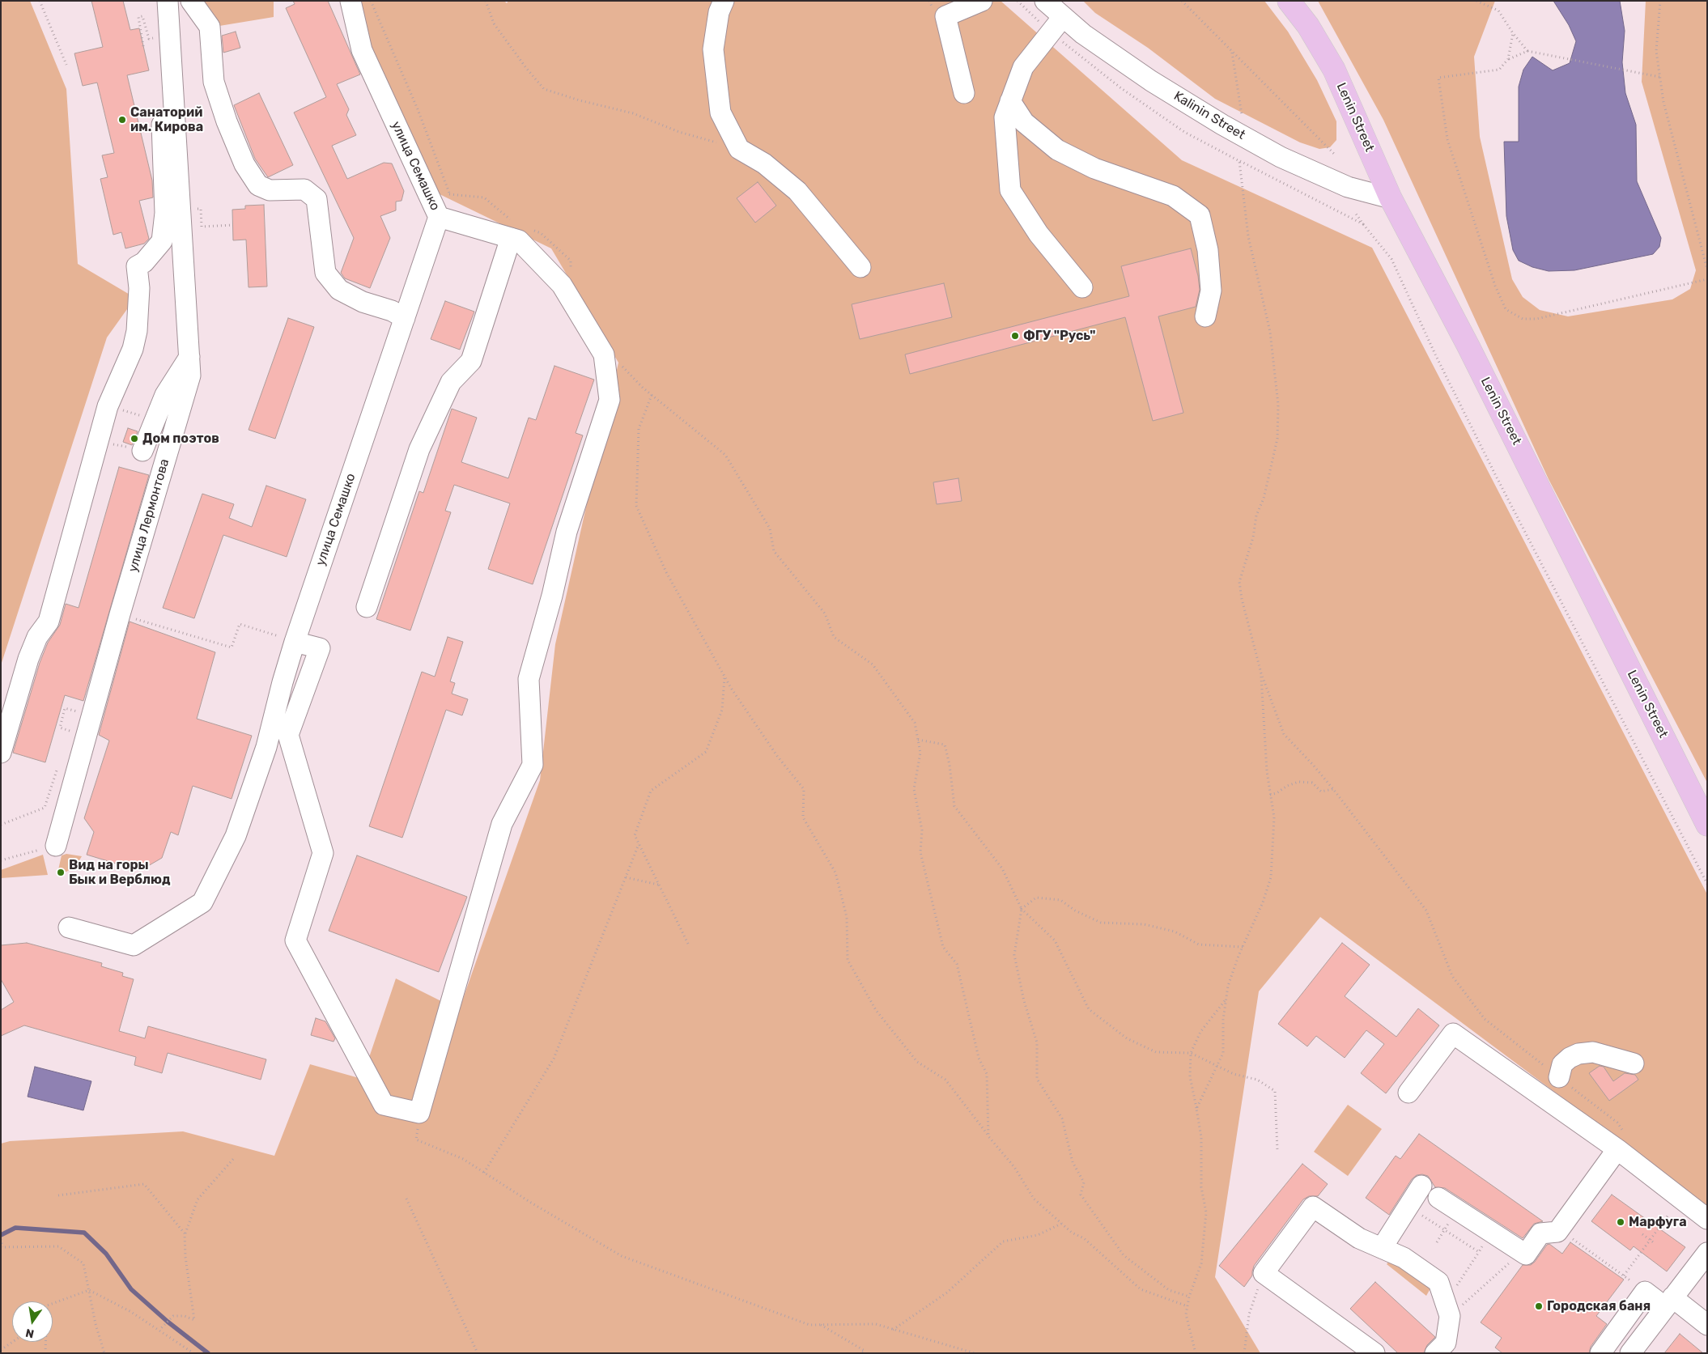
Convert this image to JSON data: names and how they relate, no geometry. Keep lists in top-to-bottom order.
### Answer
{
  "streets": {
    "main road": ["Lenin Street"],
    "street": ["Kalinin Street", "улица Семашко", "улица Лермонтова"]
  },
  "crossings": [
    ["Kalinin Street", "Lenin Street"]
  ],
  "places": [
    "Санаторий им. Кирова",
    "ФГУ \"Русь\"",
    "Дом поэтов",
    "Вид на горы Бык и Верблюд",
    "Марфуга",
    "Городская баня"
  ],
  "north": "bottom"
}
